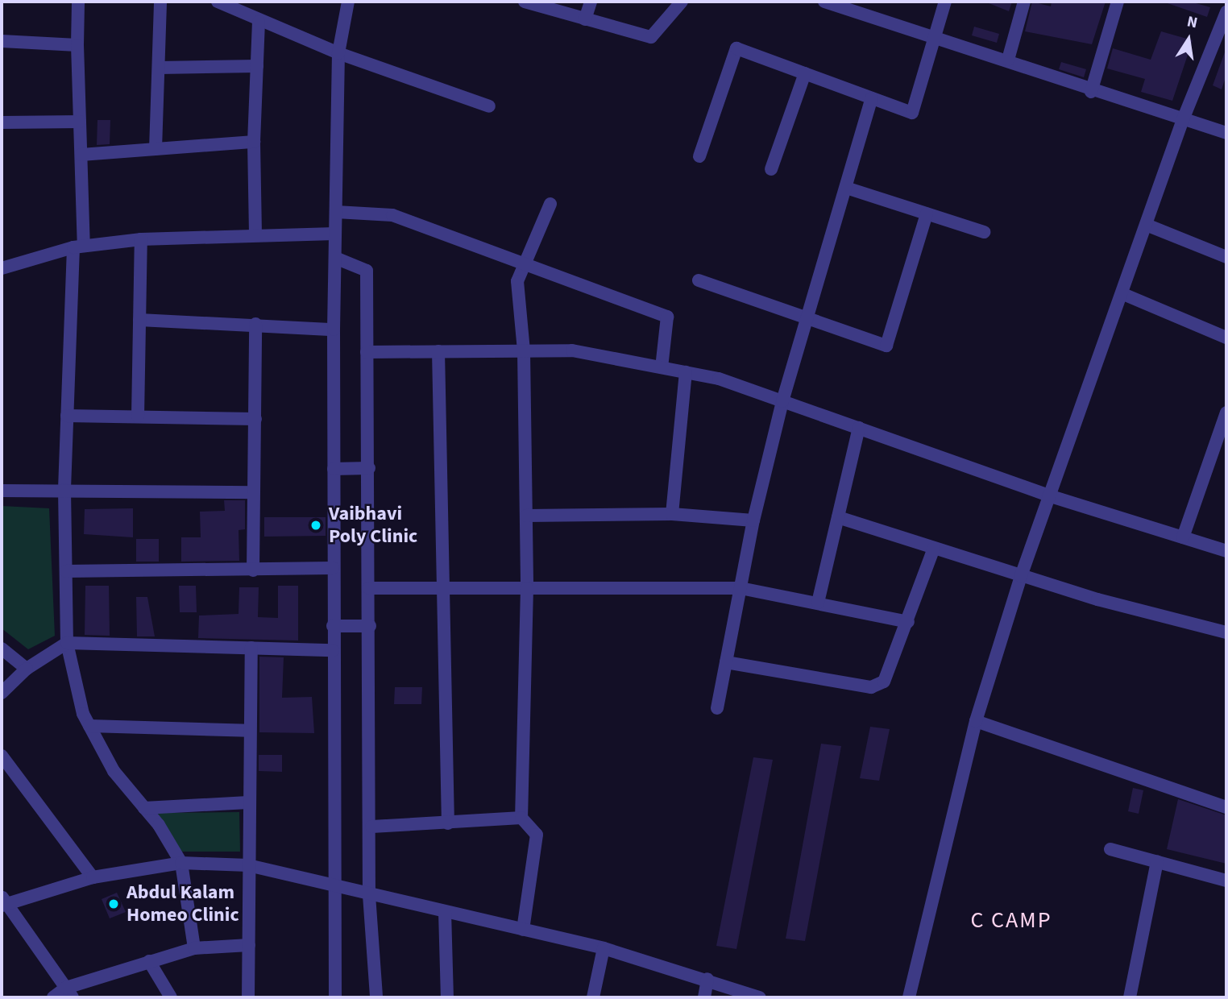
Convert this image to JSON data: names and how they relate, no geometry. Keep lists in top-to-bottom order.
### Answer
{
  "districts": ["C CAMP"],
  "places": ["Vaibhavi Poly Clinic", "Abdul Kalam Homeo Clinic"],
  "north": "top"
}
